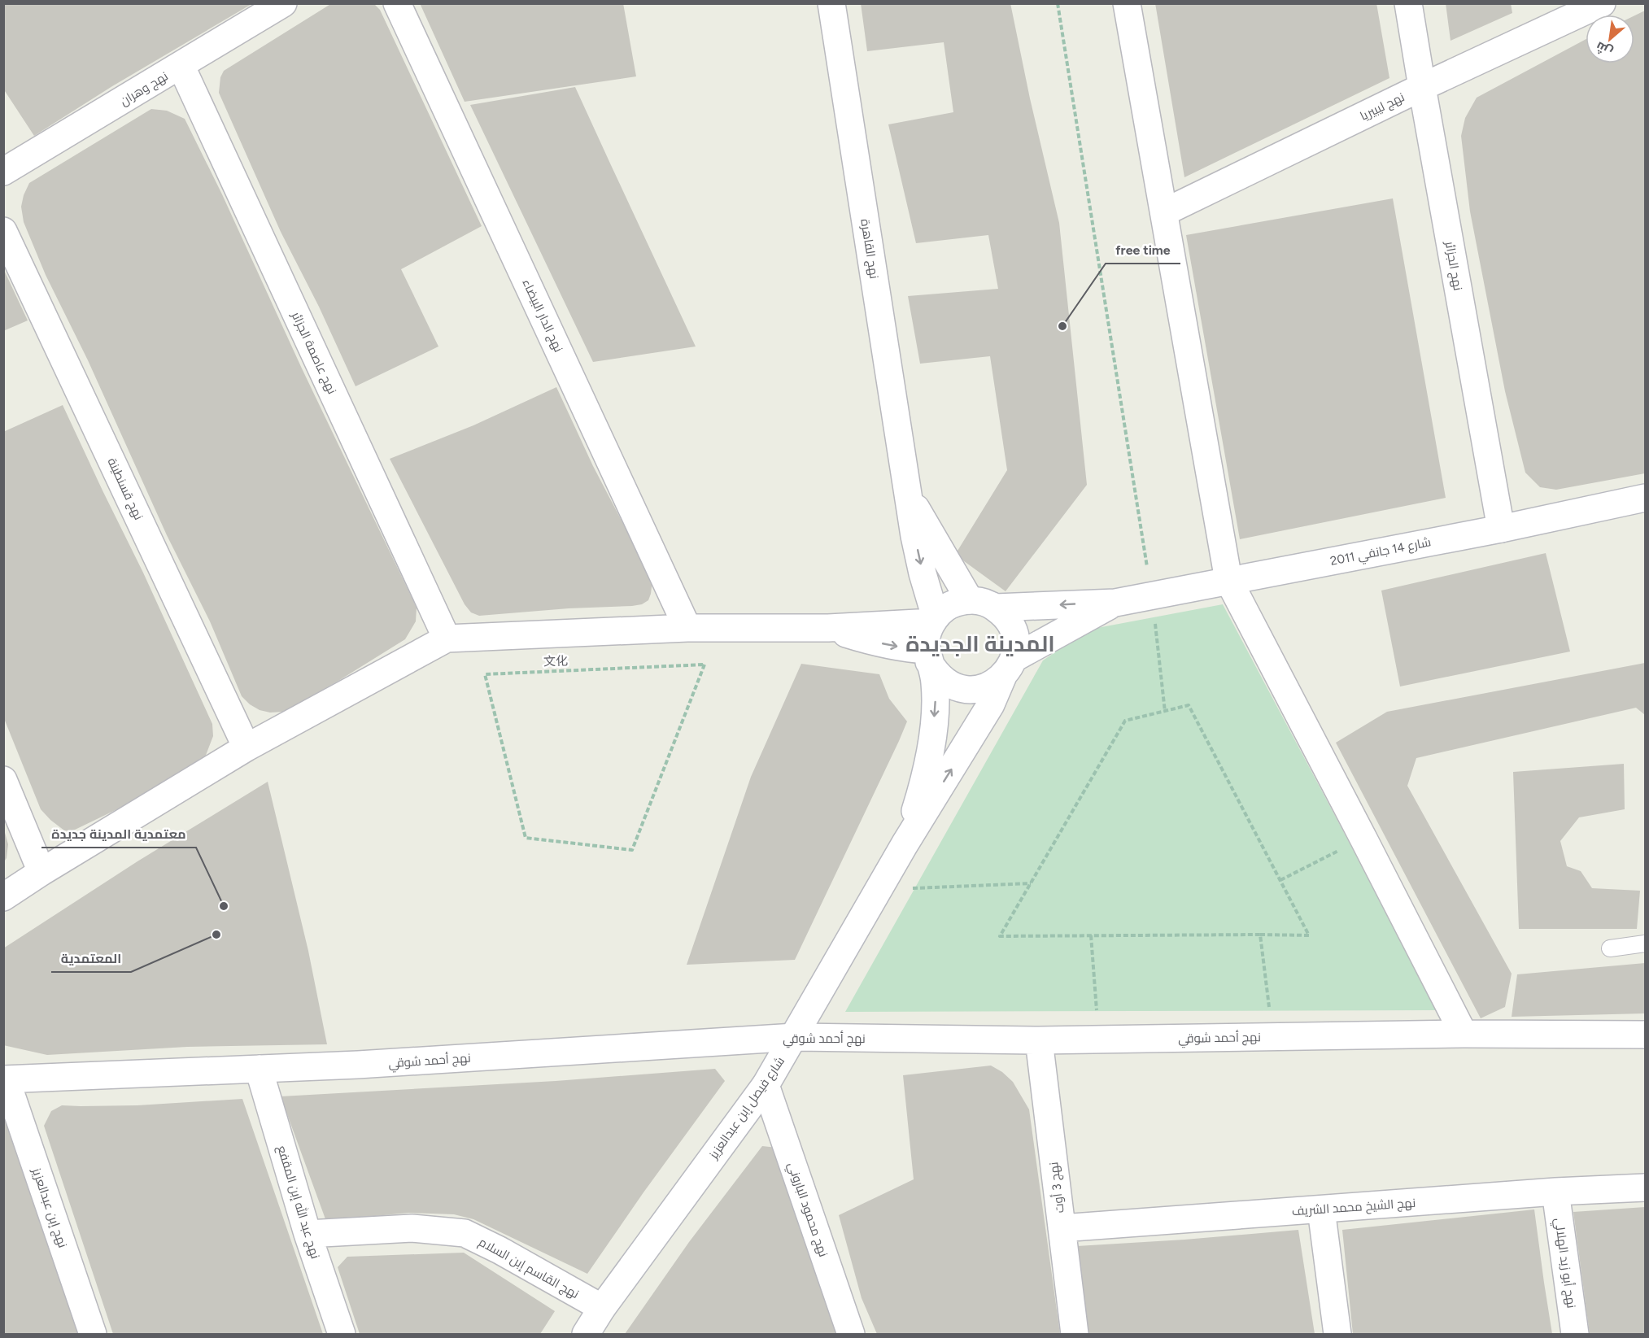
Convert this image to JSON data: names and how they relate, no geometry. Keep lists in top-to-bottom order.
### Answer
{
  "streets": {
    "street": [
      "نهج وهران",
      "نهج ليبيريا",
      "نهج القاهرة",
      "نهج الجزائر",
      "نهج الدار البيضاء",
      "نهج عاصمة الجزائر",
      "نهج قسنطينة",
      "شارع 14 جانفي 2011",
      "نهج أحمد شوقي",
      "شارع فيصل إبن عبدالعزيز",
      "نهج 3 أوت",
      "نهج عبد الله إبن المقفع",
      "نهج الشيخ محمد الشريف",
      "نهج إبن عبدالعزيز",
      "نهج محمود الباروني",
      "نهج أبو زيد الهلالي",
      "نهج القاسم إبن السلام"
    ],
    "path": ["文化"]
  },
  "crossings": [
    ["نهج وهران", "نهج عاصمة الجزائر"],
    ["نهج ليبيريا", "نهج الجزائر"],
    ["نهج الجزائر", "شارع 14 جانفي 2011"],
    ["نهج أحمد شوقي", "شارع فيصل إبن عبدالعزيز"],
    ["نهج أحمد شوقي", "نهج 3 أوت"],
    ["نهج أحمد شوقي", "نهج عبد الله إبن المقفع"],
    ["نهج أحمد شوقي", "نهج إبن عبدالعزيز"],
    ["شارع فيصل إبن عبدالعزيز", "نهج محمود الباروني"],
    ["شارع فيصل إبن عبدالعزيز", "نهج القاسم إبن السلام"],
    ["نهج 3 أوت", "نهج الشيخ محمد الشريف"],
    ["نهج عبد الله إبن المقفع", "نهج القاسم إبن السلام"],
    ["نهج الشيخ محمد الشريف", "نهج أبو زيد الهلالي"]
  ],
  "districts": ["المدينة الجديدة"],
  "places": ["free time", "معتمدية المدينة جديدة", "المعتمدية"],
  "north": "bottom left"
}
